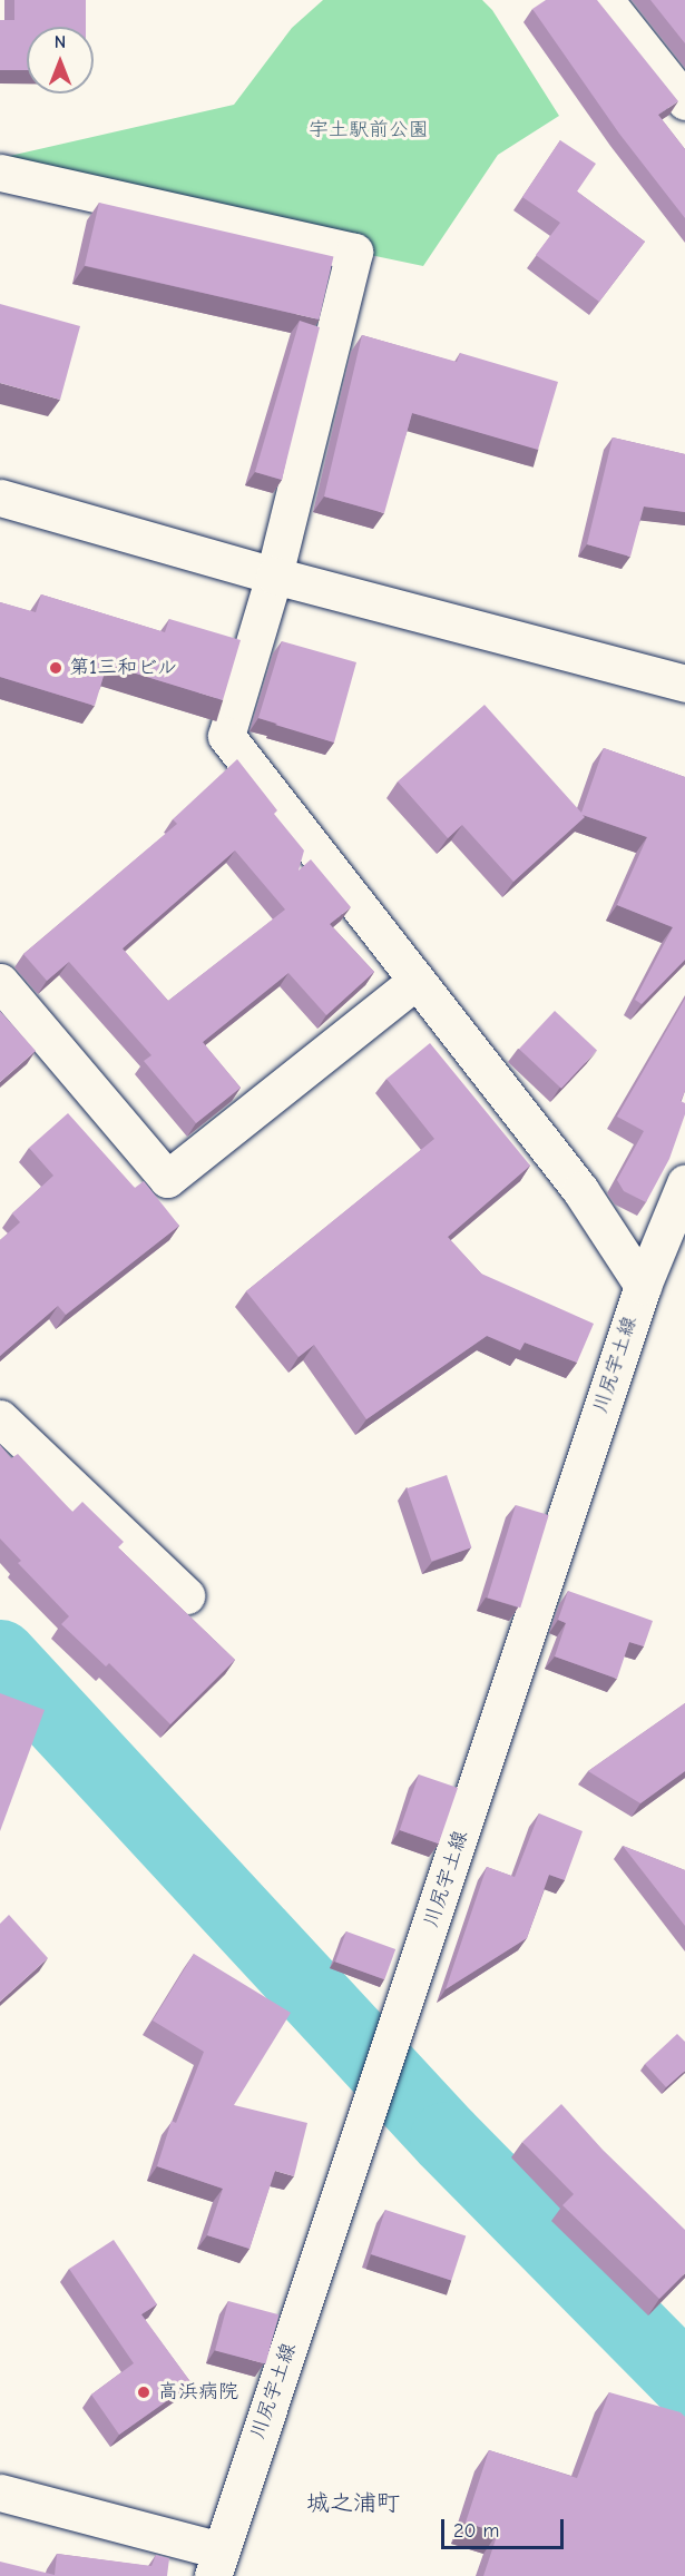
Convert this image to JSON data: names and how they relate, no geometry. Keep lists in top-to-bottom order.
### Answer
{
  "streets": {
    "street": ["川尻宇土線"]
  },
  "districts": ["城之浦町"],
  "parks": ["宇土駅前公園"],
  "places": ["第1三和ビル", "高浜病院"],
  "scale_bar": "20 m",
  "north": "top"
}
